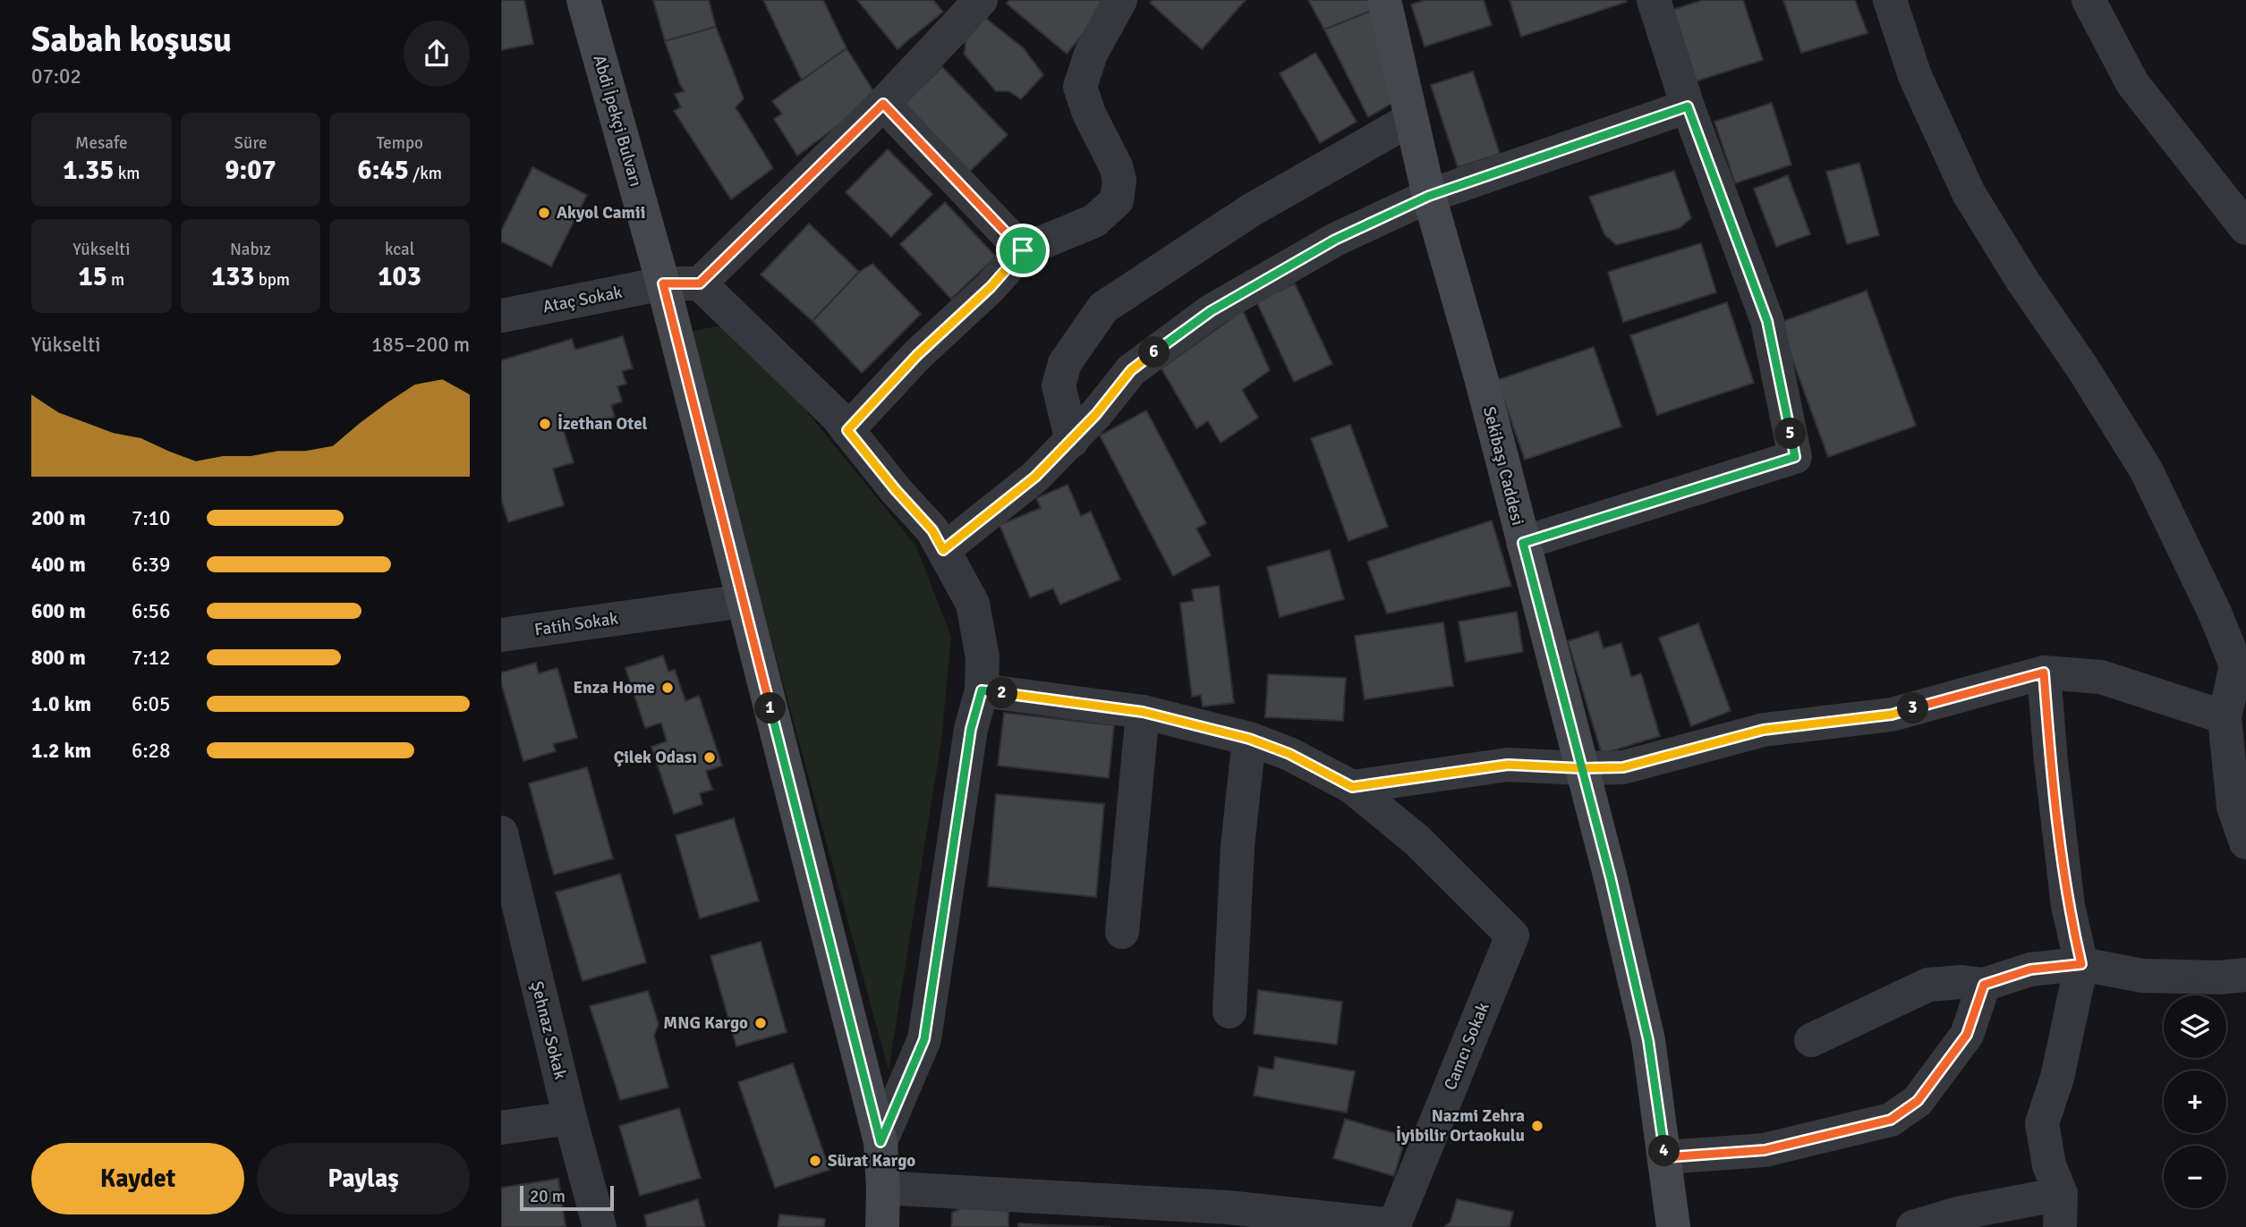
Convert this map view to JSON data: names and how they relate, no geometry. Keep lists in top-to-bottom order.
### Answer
{
  "streets": {
    "main road": ["Abdi İpekçi Bulvarı", "Sekibaşı Caddesi"],
    "street": [
      "Ataç Sokak",
      "Fatih Sokak",
      "Şehnaz Sokak",
      "Camcı Sokak"
    ]
  },
  "crossings": [
    ["Abdi İpekçi Bulvarı", "Ataç Sokak"],
    ["Abdi İpekçi Bulvarı", "Fatih Sokak"]
  ],
  "places": [
    "Akyol Camii",
    "İzethan Otel",
    "Enza Home",
    "Çilek Odası",
    "MNG Kargo",
    "Nazmi Zehra İyibilir Ortaokulu",
    "Sürat Kargo"
  ],
  "scale_bar": "20 m",
  "page": {
    "heading": ["Sabah koşusu", "07:02"],
    "stats": [
      ["Mesafe", "1.35 km"],
      ["Süre", "9:07"],
      ["Tempo", "6:45 /km"],
      ["Yükselti", "15 m"],
      ["Nabız", "133 bpm"],
      ["kcal", "103"]
    ],
    "chart": ["Yükselti", "185–200 m"],
    "pins": [
      "6",
      "5",
      "2",
      "1",
      "3",
      "4"
    ],
    "list": [
      {
        "name": "200 m",
        "note": "7:10"
      },
      {
        "name": "400 m",
        "note": "6:39"
      },
      {
        "name": "600 m",
        "note": "6:56"
      },
      {
        "name": "800 m",
        "note": "7:12"
      },
      {
        "name": "1.0 km",
        "note": "6:05"
      },
      {
        "name": "1.2 km",
        "note": "6:28"
      }
    ],
    "map_buttons": ["+", "−"],
    "buttons": ["Kaydet", "Paylaş"],
    "scale": "20 m"
  }
}
